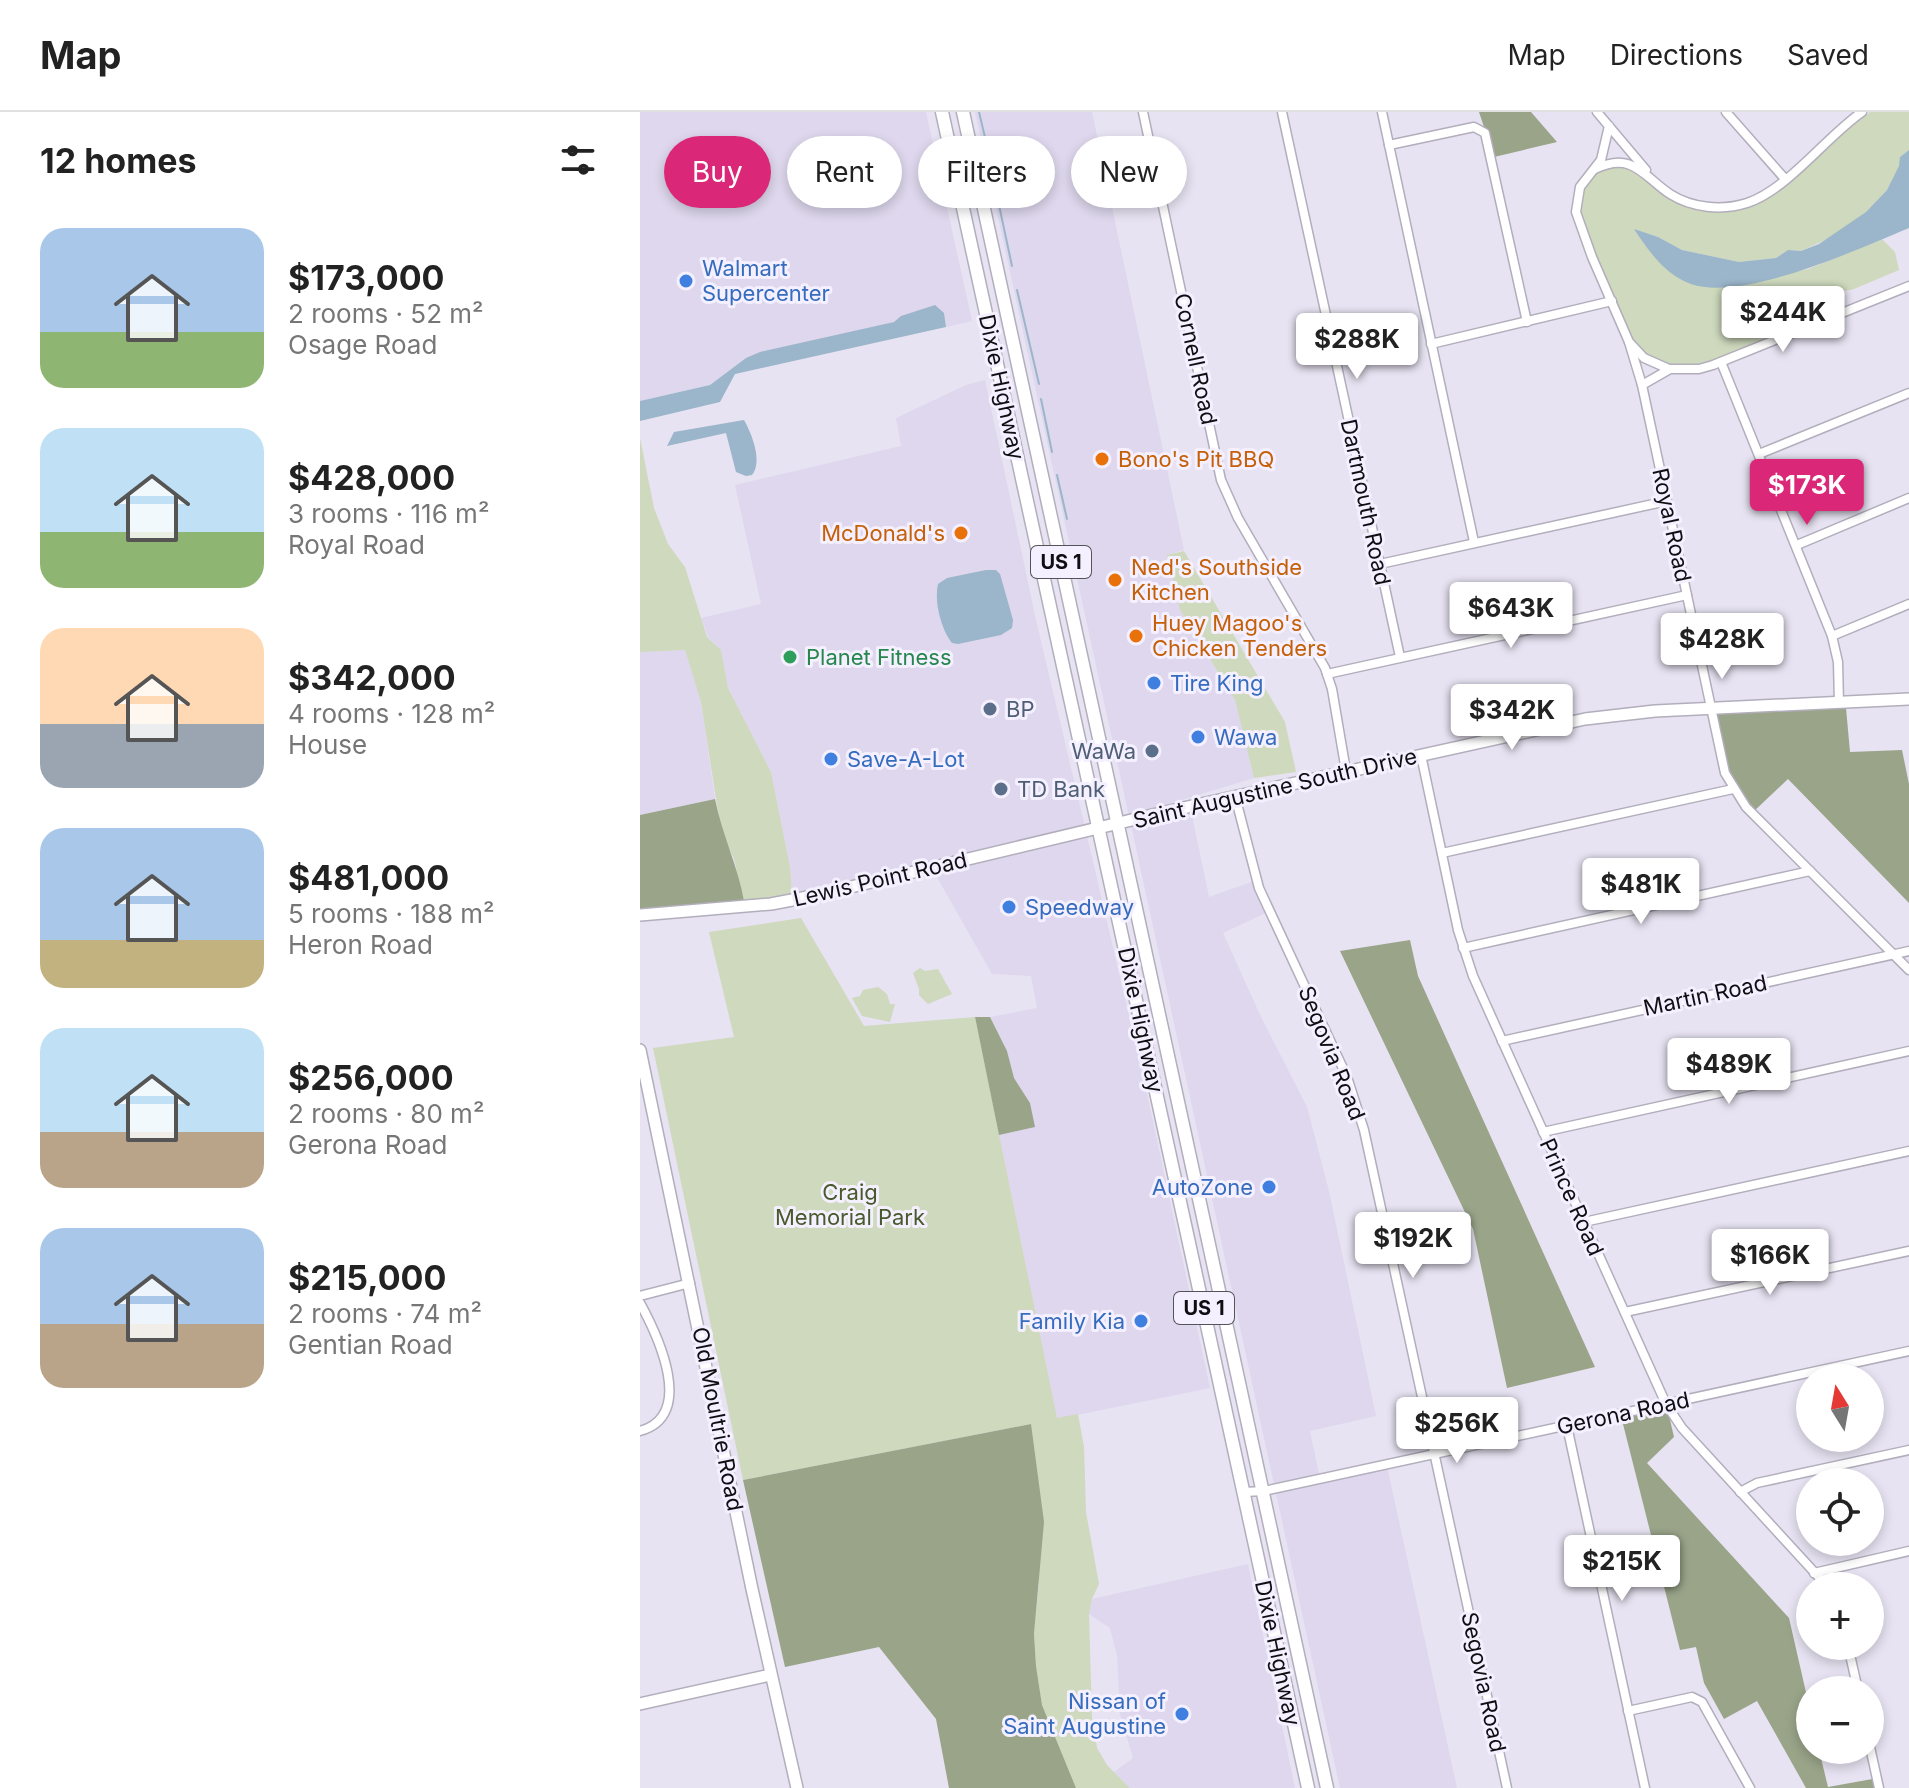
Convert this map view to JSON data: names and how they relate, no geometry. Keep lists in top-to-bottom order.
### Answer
{
  "streets": {
    "main road": ["Dixie Highway", "US 1"],
    "street": [
      "Cornell Road",
      "Dartmouth Road",
      "Royal Road",
      "Saint Augustine South Drive",
      "Lewis Point Road",
      "Martin Road",
      "Segovia Road",
      "Prince Road",
      "Gerona Road",
      "Old Moultrie Road"
    ]
  },
  "crossings": [
    ["Cornell Road", "Saint Augustine South Drive"],
    ["Dixie Highway", "US 1"],
    ["Dixie Highway", "Saint Augustine South Drive"],
    ["Dixie Highway", "Lewis Point Road"],
    ["Dixie Highway", "Gerona Road"],
    ["Royal Road", "Saint Augustine South Drive"],
    ["Royal Road", "Martin Road"],
    ["US 1", "Gerona Road"],
    ["Saint Augustine South Drive", "Lewis Point Road"],
    ["Saint Augustine South Drive", "Segovia Road"],
    ["Saint Augustine South Drive", "Prince Road"],
    ["Martin Road", "Prince Road"],
    ["Segovia Road", "Gerona Road"],
    ["Prince Road", "Gerona Road"]
  ],
  "parks": ["Craig Memorial Park"],
  "places": [
    "Walmart Supercenter",
    "Bono's Pit BBQ",
    "McDonald's",
    "Ned's Southside Kitchen",
    "Huey Magoo's Chicken Tenders",
    "Planet Fitness",
    "Tire King",
    "BP",
    "Wawa",
    "WaWa",
    "Save-A-Lot",
    "TD Bank",
    "Speedway",
    "AutoZone",
    "Family Kia",
    "Nissan of Saint Augustine"
  ],
  "north": "top",
  "page": {
    "header": "Map",
    "nav": ["Map", "Directions", "Saved"],
    "heading": "12 homes",
    "chip": [
      "Buy",
      "Rent",
      "Filters",
      "New"
    ],
    "list": [
      {
        "name": "$173,000",
        "note": "2 rooms · 52 m² · Osage Road"
      },
      {
        "name": "$428,000",
        "note": "3 rooms · 116 m² · Royal Road"
      },
      {
        "name": "$342,000",
        "note": "4 rooms · 128 m² · House"
      },
      {
        "name": "$481,000",
        "note": "5 rooms · 188 m² · Heron Road"
      },
      {
        "name": "$256,000",
        "note": "2 rooms · 80 m² · Gerona Road"
      },
      {
        "name": "$215,000",
        "note": "2 rooms · 74 m² · Gentian Road"
      }
    ],
    "price": [
      "$244K",
      "$288K",
      "$173K",
      "$643K",
      "$428K",
      "$342K",
      "$481K",
      "$489K",
      "$192K",
      "$166K",
      "$256K",
      "$215K"
    ],
    "map_buttons": ["+", "−"]
  }
}
